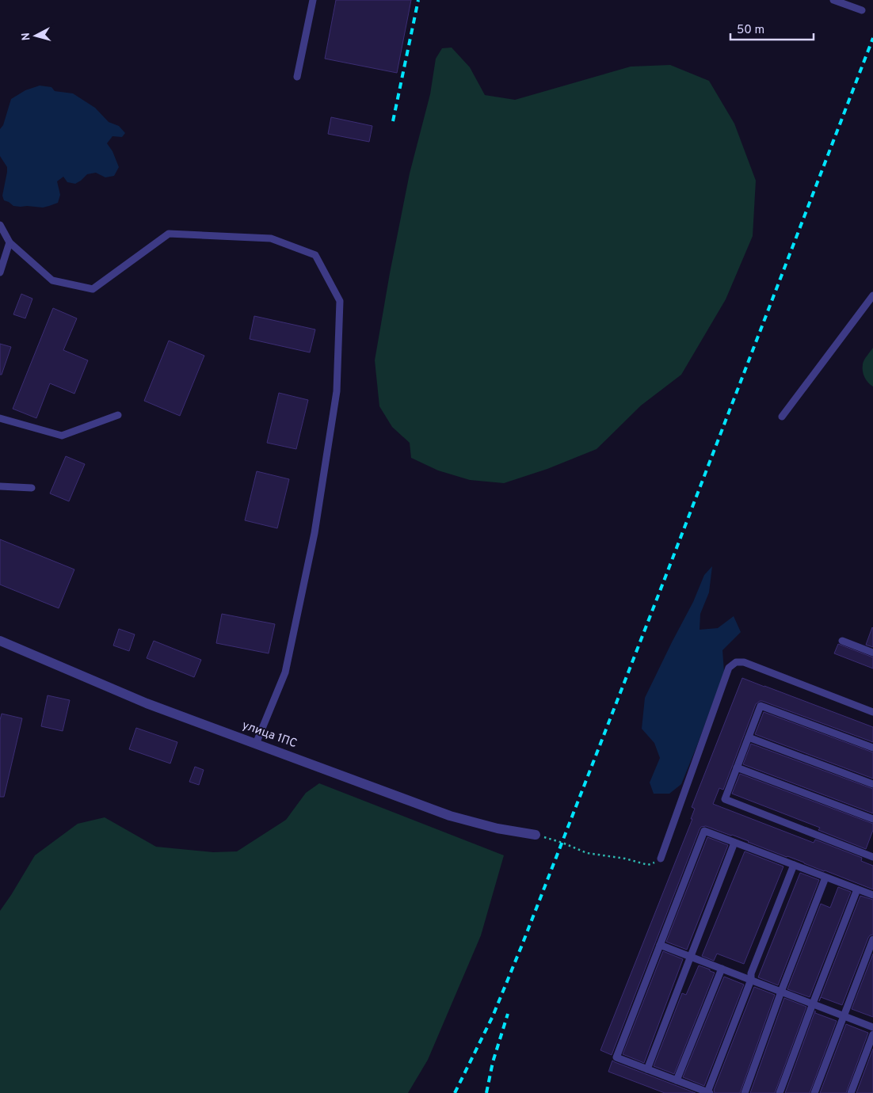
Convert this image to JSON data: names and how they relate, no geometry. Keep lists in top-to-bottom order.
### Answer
{
  "streets": {
    "street": ["улица 1ПС"]
  },
  "scale_bar": "50 m",
  "north": "left"
}
